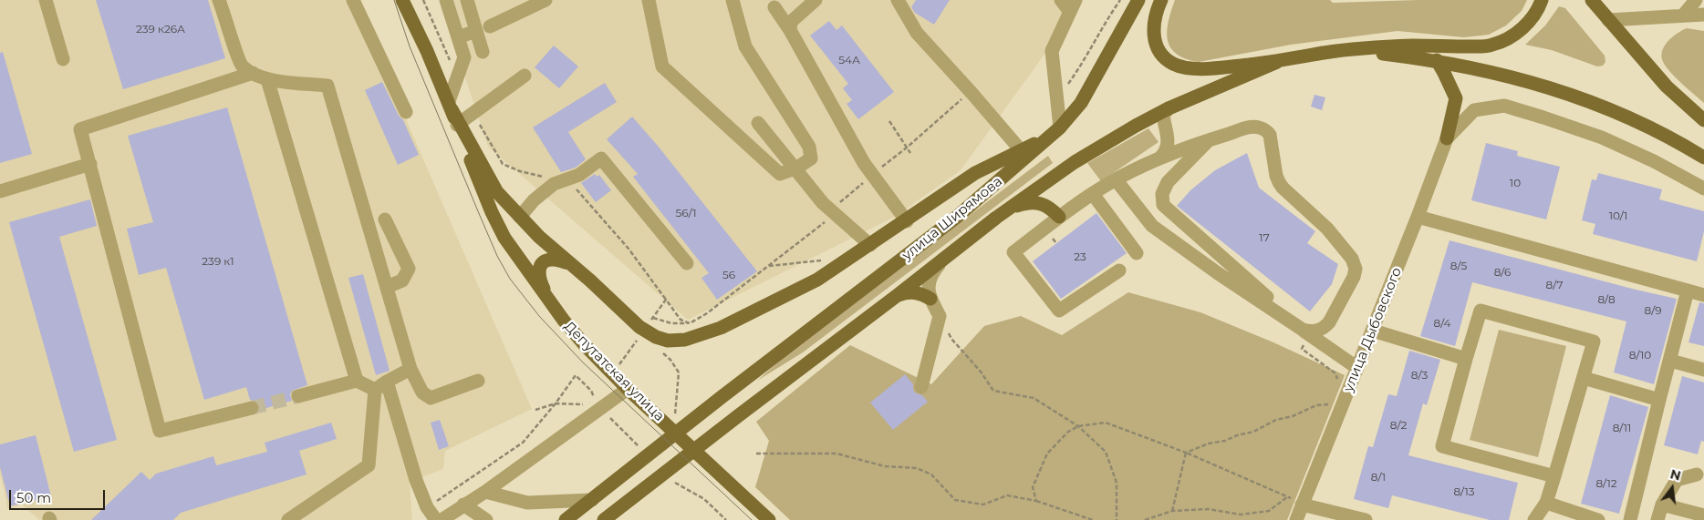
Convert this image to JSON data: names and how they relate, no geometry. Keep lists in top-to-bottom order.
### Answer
{
  "streets": {
    "main road": ["улица Ширямова", "Депутатская улица"],
    "street": ["улица Дыбовского"]
  },
  "house_numbers": [
    "239 к26А",
    "54А",
    "10",
    "56/1",
    "10/1",
    "17",
    "23",
    "239 к1",
    "8/5",
    "8/6",
    "56",
    "8/7",
    "8/8",
    "8/9",
    "8/4",
    "8/10",
    "8/3",
    "8/2",
    "8/11",
    "8/1",
    "8/12",
    "8/13"
  ],
  "scale_bar": "50 m",
  "north": "top"
}
